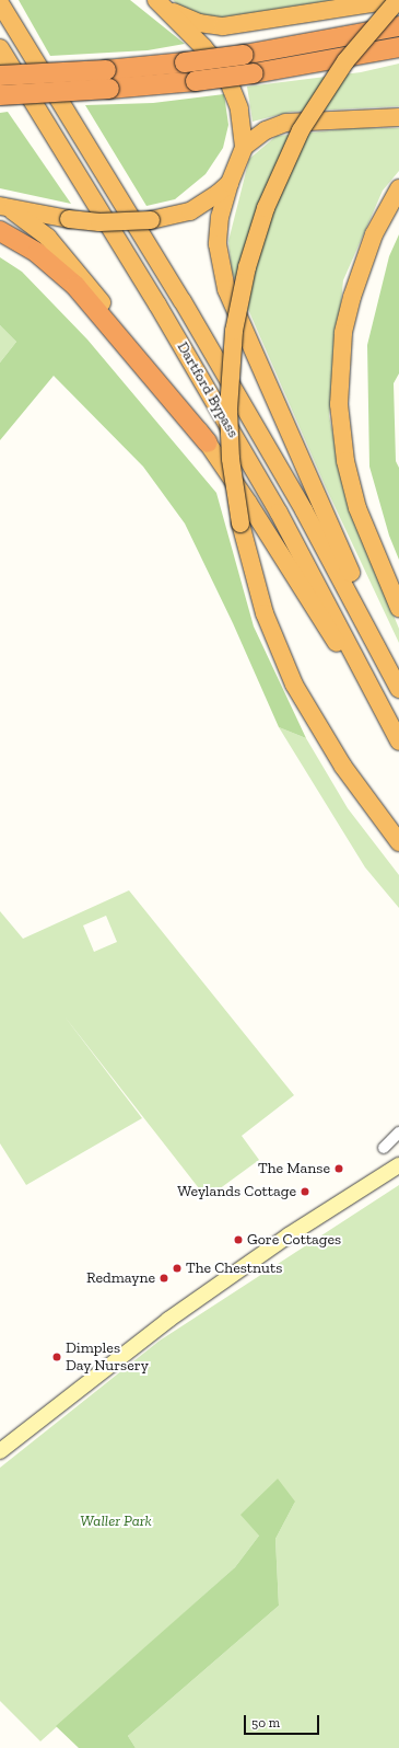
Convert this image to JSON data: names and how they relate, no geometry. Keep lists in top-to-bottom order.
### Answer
{
  "streets": {
    "highway": ["Dartford Bypass"]
  },
  "parks": ["Waller Park"],
  "places": [
    "The Manse",
    "Weylands Cottage",
    "Gore Cottages",
    "The Chestnuts",
    "Redmayne",
    "Dimples Day Nursery"
  ],
  "scale_bar": "50 m"
}
